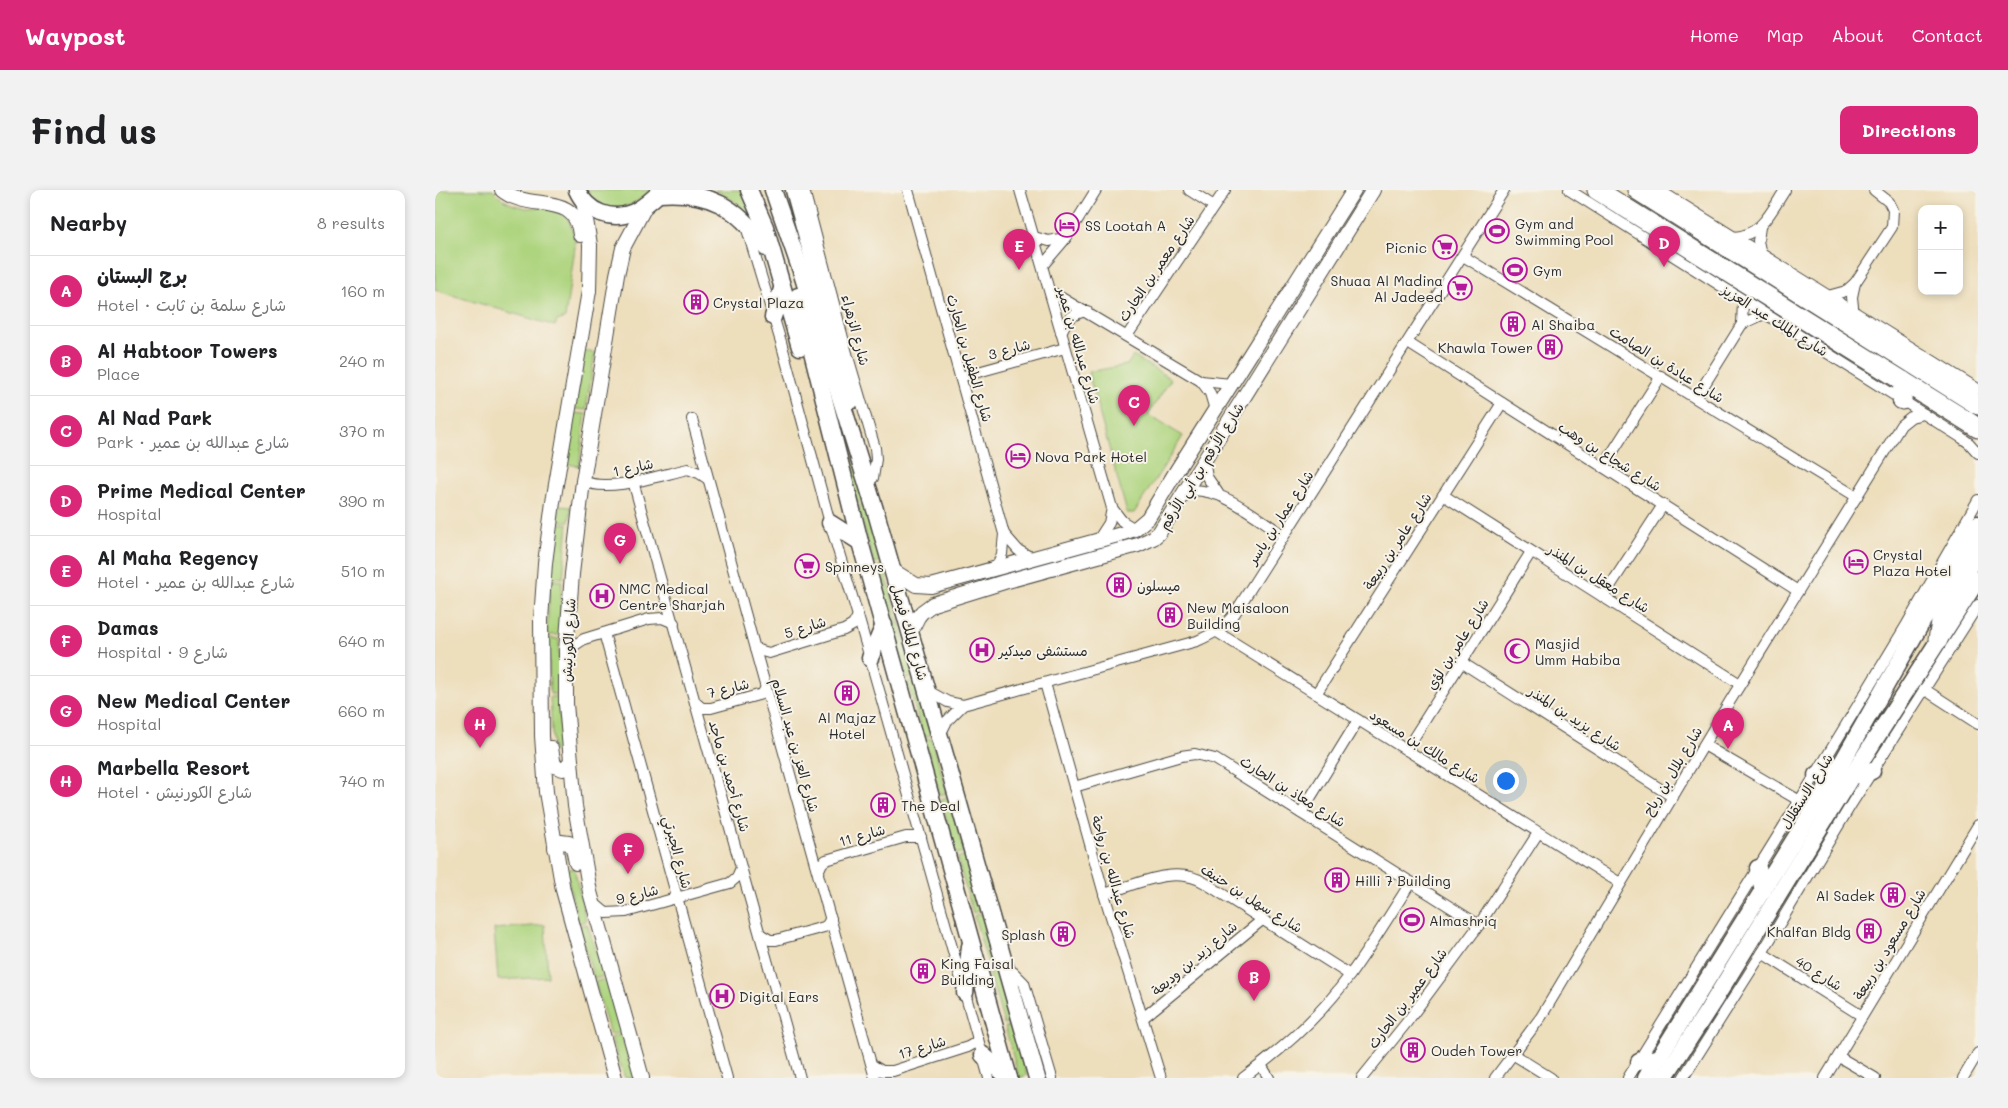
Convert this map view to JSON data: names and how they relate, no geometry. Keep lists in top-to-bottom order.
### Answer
{
  "streets": {
    "highway": ["شارع الملك عبد العزيز"],
    "main road": [
      "شارع الأرقم بن أبي الأرقم",
      "شارع الملك فيصل",
      "شارع الكورنيش",
      "شارع الاستقلال"
    ],
    "street": [
      "شارع معمر بن الحارث",
      "شارع الزهراء",
      "شارع عبدالله بن عمير",
      "شارع 3",
      "شارع الطفيل بن الحارث",
      "شارع عبادة بن الصامت",
      "شارع شجاع بن وهب",
      "شارع 1",
      "شارع عمار بن ياسر",
      "شارع عامر بن ربيعة",
      "شارع معقل بن المنذر",
      "شارع 5",
      "شارع عامر بن لؤي",
      "شارع 7",
      "شارع يزيد بن المنذر",
      "شارع العز بن عبد السلام",
      "شارع مالك بن مسعود",
      "شارع بلال بن رباح",
      "شارع أحمد بن ماجد",
      "شارع معاذ بن الحارث",
      "شارع 11",
      "شارع الجبرتي",
      "شارع عبدالله بن رواحة",
      "شارع 9",
      "شارع سهل بن حنيف",
      "شارع مسعود بن ربيعة",
      "شارع زيد بن وديعة",
      "شارع 40",
      "شارع عمير بن الحارث",
      "شارع 17"
    ]
  },
  "crossings": [
    ["شارع الملك عبد العزيز", "شارع بلال بن رباح"],
    ["شارع عبدالله بن عمير", "شارع 3"],
    ["شارع عبدالله بن عمير", "شارع الأرقم بن أبي الأرقم"],
    ["شارع 3", "شارع الطفيل بن الحارث"],
    ["شارع الطفيل بن الحارث", "شارع الأرقم بن أبي الأرقم"],
    ["شارع عبادة بن الصامت", "شارع عمار بن ياسر"],
    ["شارع عبادة بن الصامت", "شارع بلال بن رباح"],
    ["شارع شجاع بن وهب", "شارع عمار بن ياسر"],
    ["شارع شجاع بن وهب", "شارع عامر بن ربيعة"],
    ["شارع شجاع بن وهب", "شارع بلال بن رباح"],
    ["شارع الأرقم بن أبي الأرقم", "شارع الملك فيصل"],
    ["شارع 1", "شارع الكورنيش"],
    ["شارع 1", "شارع أحمد بن ماجد"],
    ["شارع عمار بن ياسر", "شارع مالك بن مسعود"],
    ["شارع عمار بن ياسر", "شارع عبدالله بن رواحة"],
    ["شارع عامر بن ربيعة", "شارع معقل بن المنذر"],
    ["شارع عامر بن ربيعة", "شارع مالك بن مسعود"],
    ["شارع معقل بن المنذر", "شارع عامر بن لؤي"],
    ["شارع معقل بن المنذر", "شارع بلال بن رباح"],
    ["شارع 5", "شارع العز بن عبد السلام"],
    ["شارع الكورنيش", "شارع 9"],
    ["شارع عامر بن لؤي", "شارع يزيد بن المنذر"],
    ["شارع عامر بن لؤي", "شارع مالك بن مسعود"],
    ["شارع 7", "شارع العز بن عبد السلام"],
    ["شارع 7", "شارع أحمد بن ماجد"],
    ["شارع يزيد بن المنذر", "شارع بلال بن رباح"],
    ["شارع العز بن عبد السلام", "شارع 11"],
    ["شارع العز بن عبد السلام", "شارع 17"],
    ["شارع مالك بن مسعود", "شارع بلال بن رباح"],
    ["شارع مالك بن مسعود", "شارع عمير بن الحارث"],
    ["شارع أحمد بن ماجد", "شارع 9"],
    ["شارع معاذ بن الحارث", "شارع عبدالله بن رواحة"],
    ["شارع معاذ بن الحارث", "شارع عمير بن الحارث"],
    ["شارع الجبرتي", "شارع 9"],
    ["شارع عبدالله بن رواحة", "شارع سهل بن حنيف"],
    ["شارع عبدالله بن رواحة", "شارع زيد بن وديعة"],
    ["شارع سهل بن حنيف", "شارع زيد بن وديعة"],
    ["شارع مسعود بن ربيعة", "شارع 40"]
  ],
  "places": {
    "hotel": ["SS Lootah A", "Nova Park Hotel", "Crystal Plaza Hotel"],
    "sports": ["Gym and Swimming Pool", "Gym", "Almashriq"],
    "supermarket": ["Picnic", "Shuaa Al Madina Al Jadeed", "Spinneys"],
    "building": [
      "Crystal Plaza",
      "Al Shaiba",
      "Khawla Tower",
      "ميسلون",
      "New Maisaloon Building",
      "Al Majaz Hotel",
      "The Deal",
      "Hilli 7 Building",
      "Al Sadek",
      "Khalfan Bldg",
      "Splash",
      "King Faisal Building",
      "Oudeh Tower"
    ],
    "hospital": ["NMC Medical Centre Sharjah", "مستشفى ميدكير", "Digital Ears"],
    "mosque": ["Masjid Umm Habiba"]
  },
  "page": {
    "header": "Waypost",
    "nav": [
      "Home",
      "Map",
      "About",
      "Contact"
    ],
    "buttons": "Directions",
    "title": "Find us",
    "heading": ["Nearby", "8 results"],
    "map_buttons": ["+", "−"],
    "pins": [
      "D",
      "E",
      "C",
      "G",
      "H",
      "A",
      "F",
      "B"
    ],
    "list": [
      {
        "mark": "A",
        "name": "برج البستان",
        "note": "Hotel · شارع سلمة بن ثابت",
        "value": "160 m"
      },
      {
        "mark": "B",
        "name": "Al Habtoor Towers",
        "note": "Place",
        "value": "240 m"
      },
      {
        "mark": "C",
        "name": "Al Nad Park",
        "note": "Park · شارع عبدالله بن عمير",
        "value": "370 m"
      },
      {
        "mark": "D",
        "name": "Prime Medical Center",
        "note": "Hospital",
        "value": "390 m"
      },
      {
        "mark": "E",
        "name": "Al Maha Regency",
        "note": "Hotel · شارع عبدالله بن عمير",
        "value": "510 m"
      },
      {
        "mark": "F",
        "name": "Damas",
        "note": "Hospital · شارع 9",
        "value": "640 m"
      },
      {
        "mark": "G",
        "name": "New Medical Center",
        "note": "Hospital",
        "value": "660 m"
      },
      {
        "mark": "H",
        "name": "Marbella Resort",
        "note": "Hotel · شارع الكورنيش",
        "value": "740 m"
      }
    ]
  }
}
